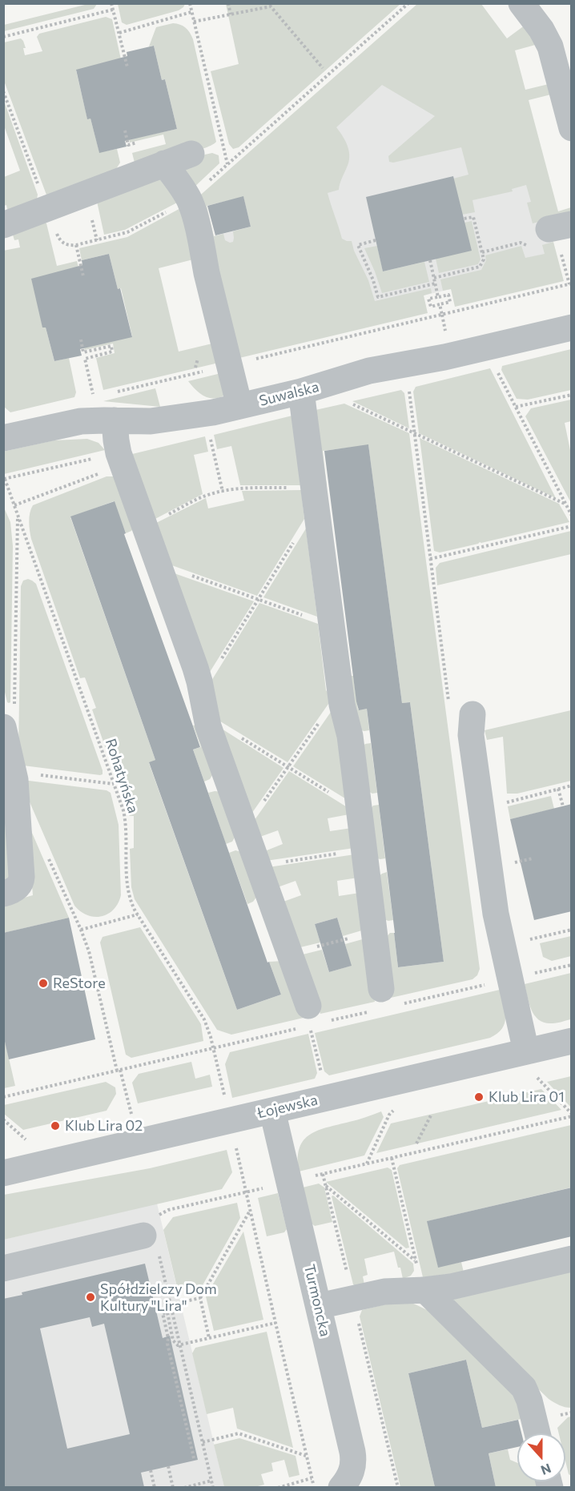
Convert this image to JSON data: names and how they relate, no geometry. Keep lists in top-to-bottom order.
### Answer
{
  "streets": {
    "street": ["Suwalska", "Łojewska", "Turmoncka"],
    "path": ["Rohatyńska"]
  },
  "crossings": [
    ["Łojewska", "Turmoncka"]
  ],
  "places": [
    "ReStore",
    "Klub Lira 01",
    "Klub Lira 02",
    "Spółdzielczy Dom Kultury \"Lira\""
  ],
  "north": "bottom"
}
